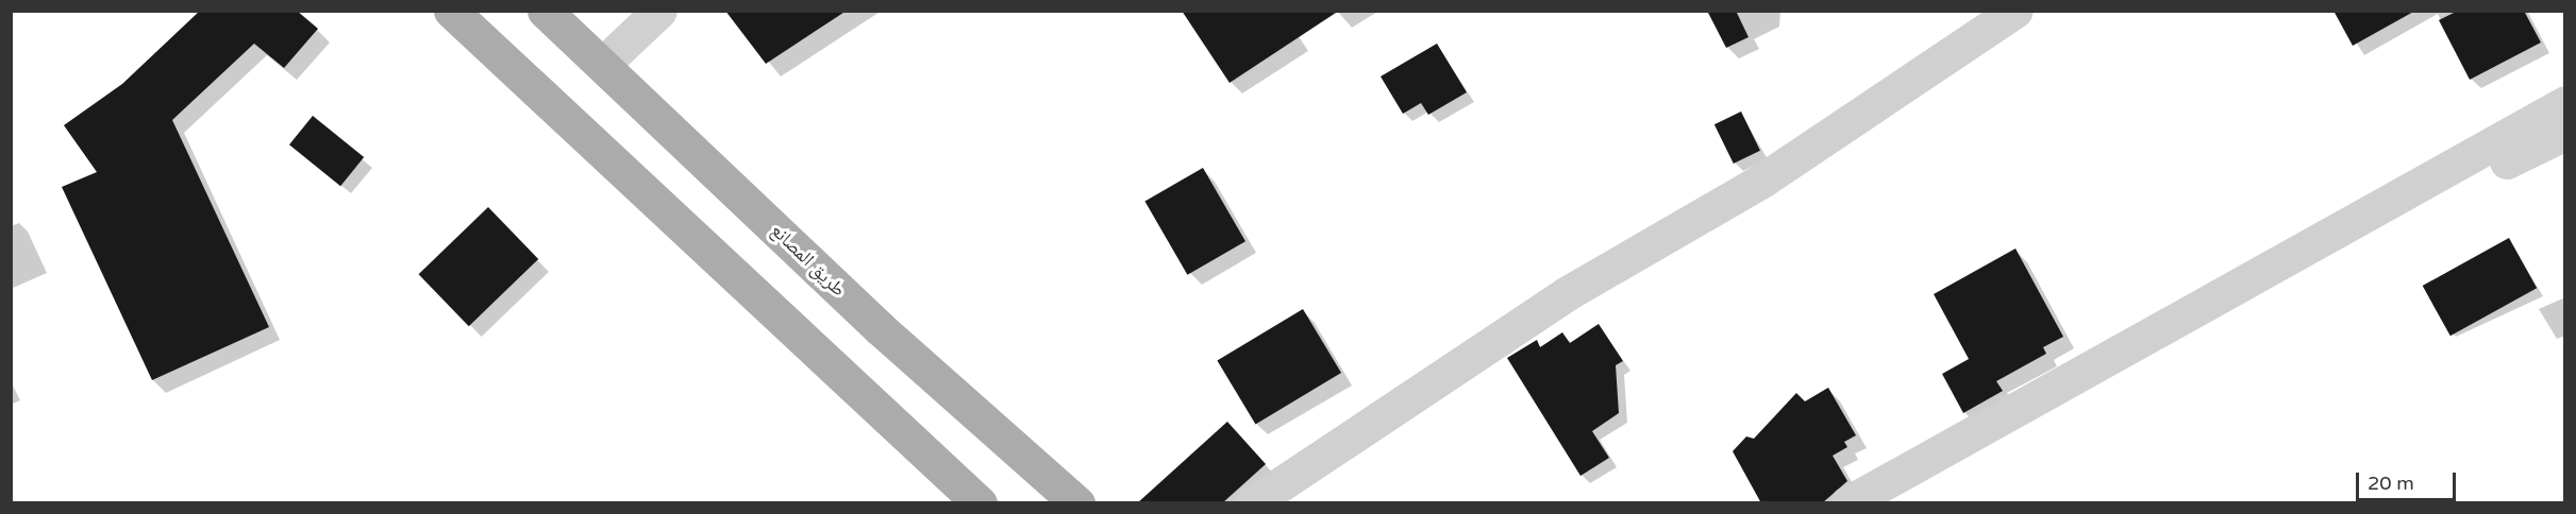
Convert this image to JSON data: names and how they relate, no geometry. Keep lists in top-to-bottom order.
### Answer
{
  "streets": {
    "main road": ["طريق المصانع"]
  },
  "scale_bar": "20 m"
}
